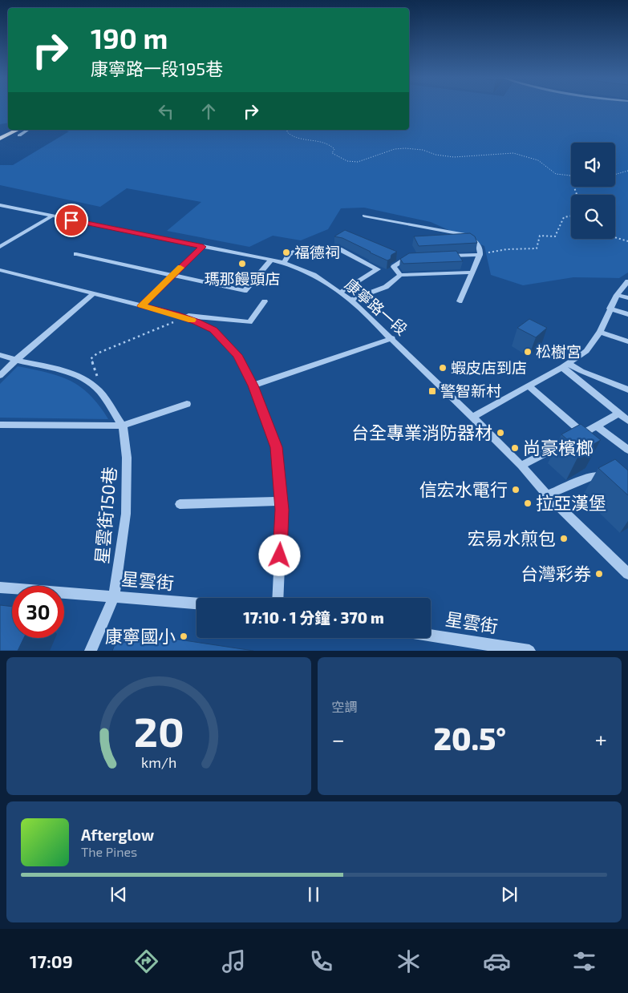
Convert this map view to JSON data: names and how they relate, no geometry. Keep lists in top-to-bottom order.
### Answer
{
  "streets": {
    "street": ["康寧路一段", "星雲街150巷", "星雲街"]
  },
  "crossings": [
    ["星雲街150巷", "星雲街"]
  ],
  "places": {
    "other": [
      "福德祠",
      "瑪那饅頭店",
      "松樹宮",
      "蝦皮店到店",
      "台全專業消防器材",
      "尚豪檳榔",
      "信宏水電行",
      "拉亞漢堡",
      "宏易水煎包",
      "台灣彩券",
      "康寧國小"
    ],
    "transit": ["警智新村"]
  },
  "page": {
    "turn": ["190 m", "康寧路一段195巷"],
    "limit": "30",
    "trip": "17:10 · 1 分鐘 · 370 m",
    "tile": "空調",
    "heat": ["−", "20.5°", "+"],
    "song": ["Afterglow", "The Pines"],
    "tabs": "17:09",
    "gauge": ["20", "km/h"]
  }
}
